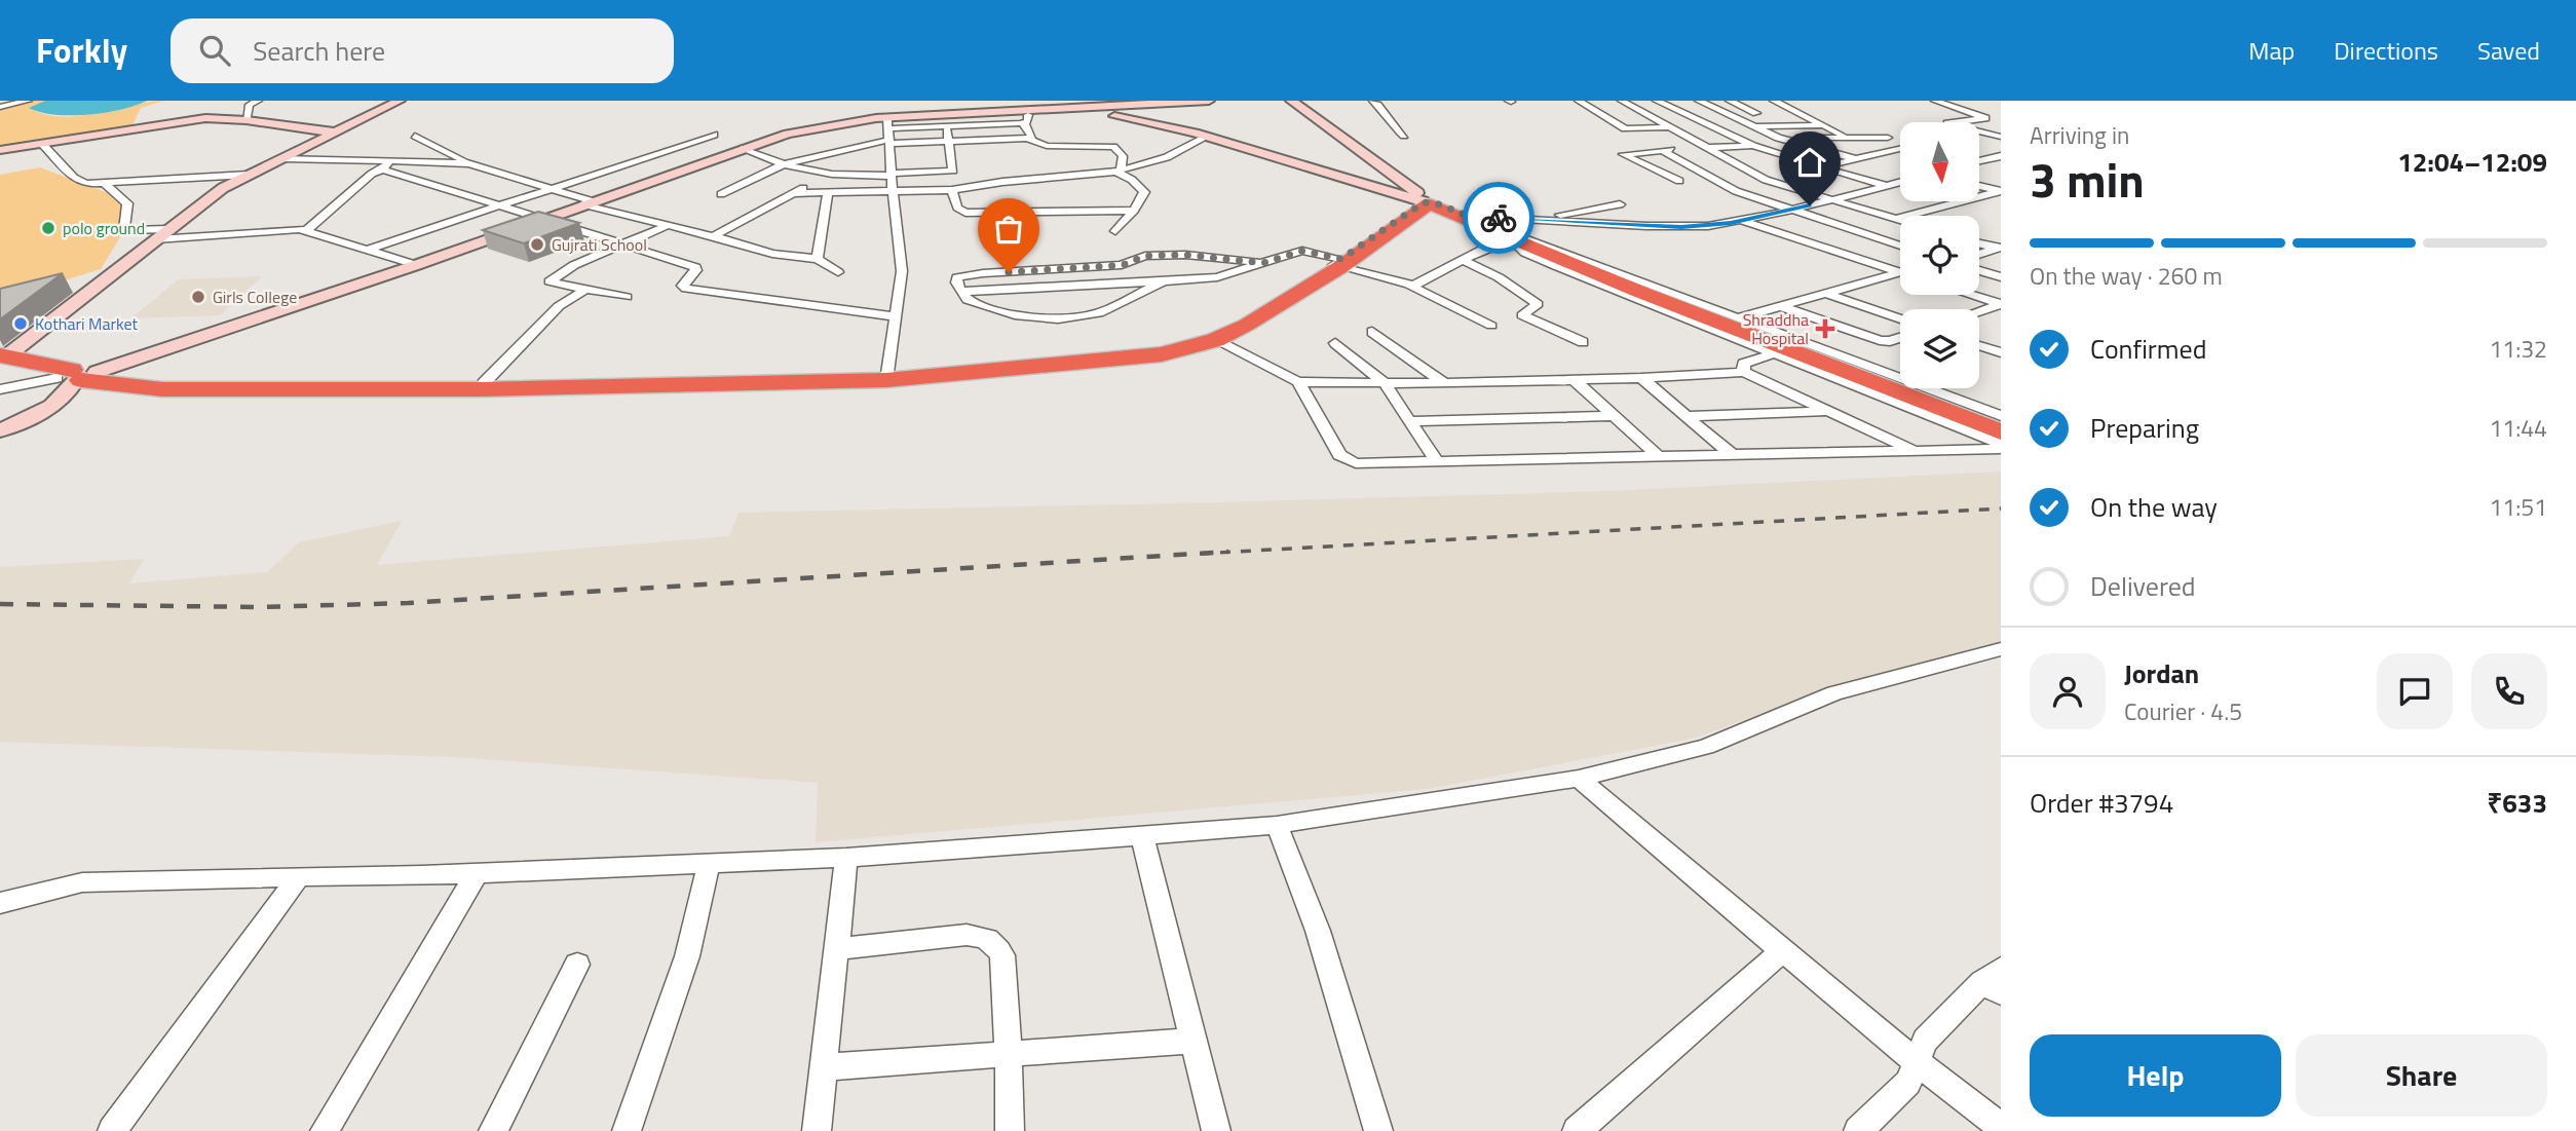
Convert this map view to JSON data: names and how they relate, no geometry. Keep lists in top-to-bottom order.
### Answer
{
  "places": {
    "other": [
      "polo ground",
      "Gujrati School",
      "Girls College",
      "Kothari Market"
    ],
    "health": ["Shraddha Hospital"]
  },
  "north": "bottom",
  "page": {
    "header": "Forkly",
    "search": "Search here",
    "nav": ["Map", "Directions", "Saved"],
    "heading": ["3 min", "Arriving in", "12:04–12:09"],
    "panel": [
      "Jordan",
      "Courier · 4.5",
      "Order #3794",
      "₹633"
    ],
    "bar": "On the way · 260 m",
    "list": [
      ["Confirmed", "11:32"],
      ["Preparing", "11:44"],
      ["On the way", "11:51"],
      "Delivered"
    ],
    "buttons": ["Help", "Share"]
  }
}
